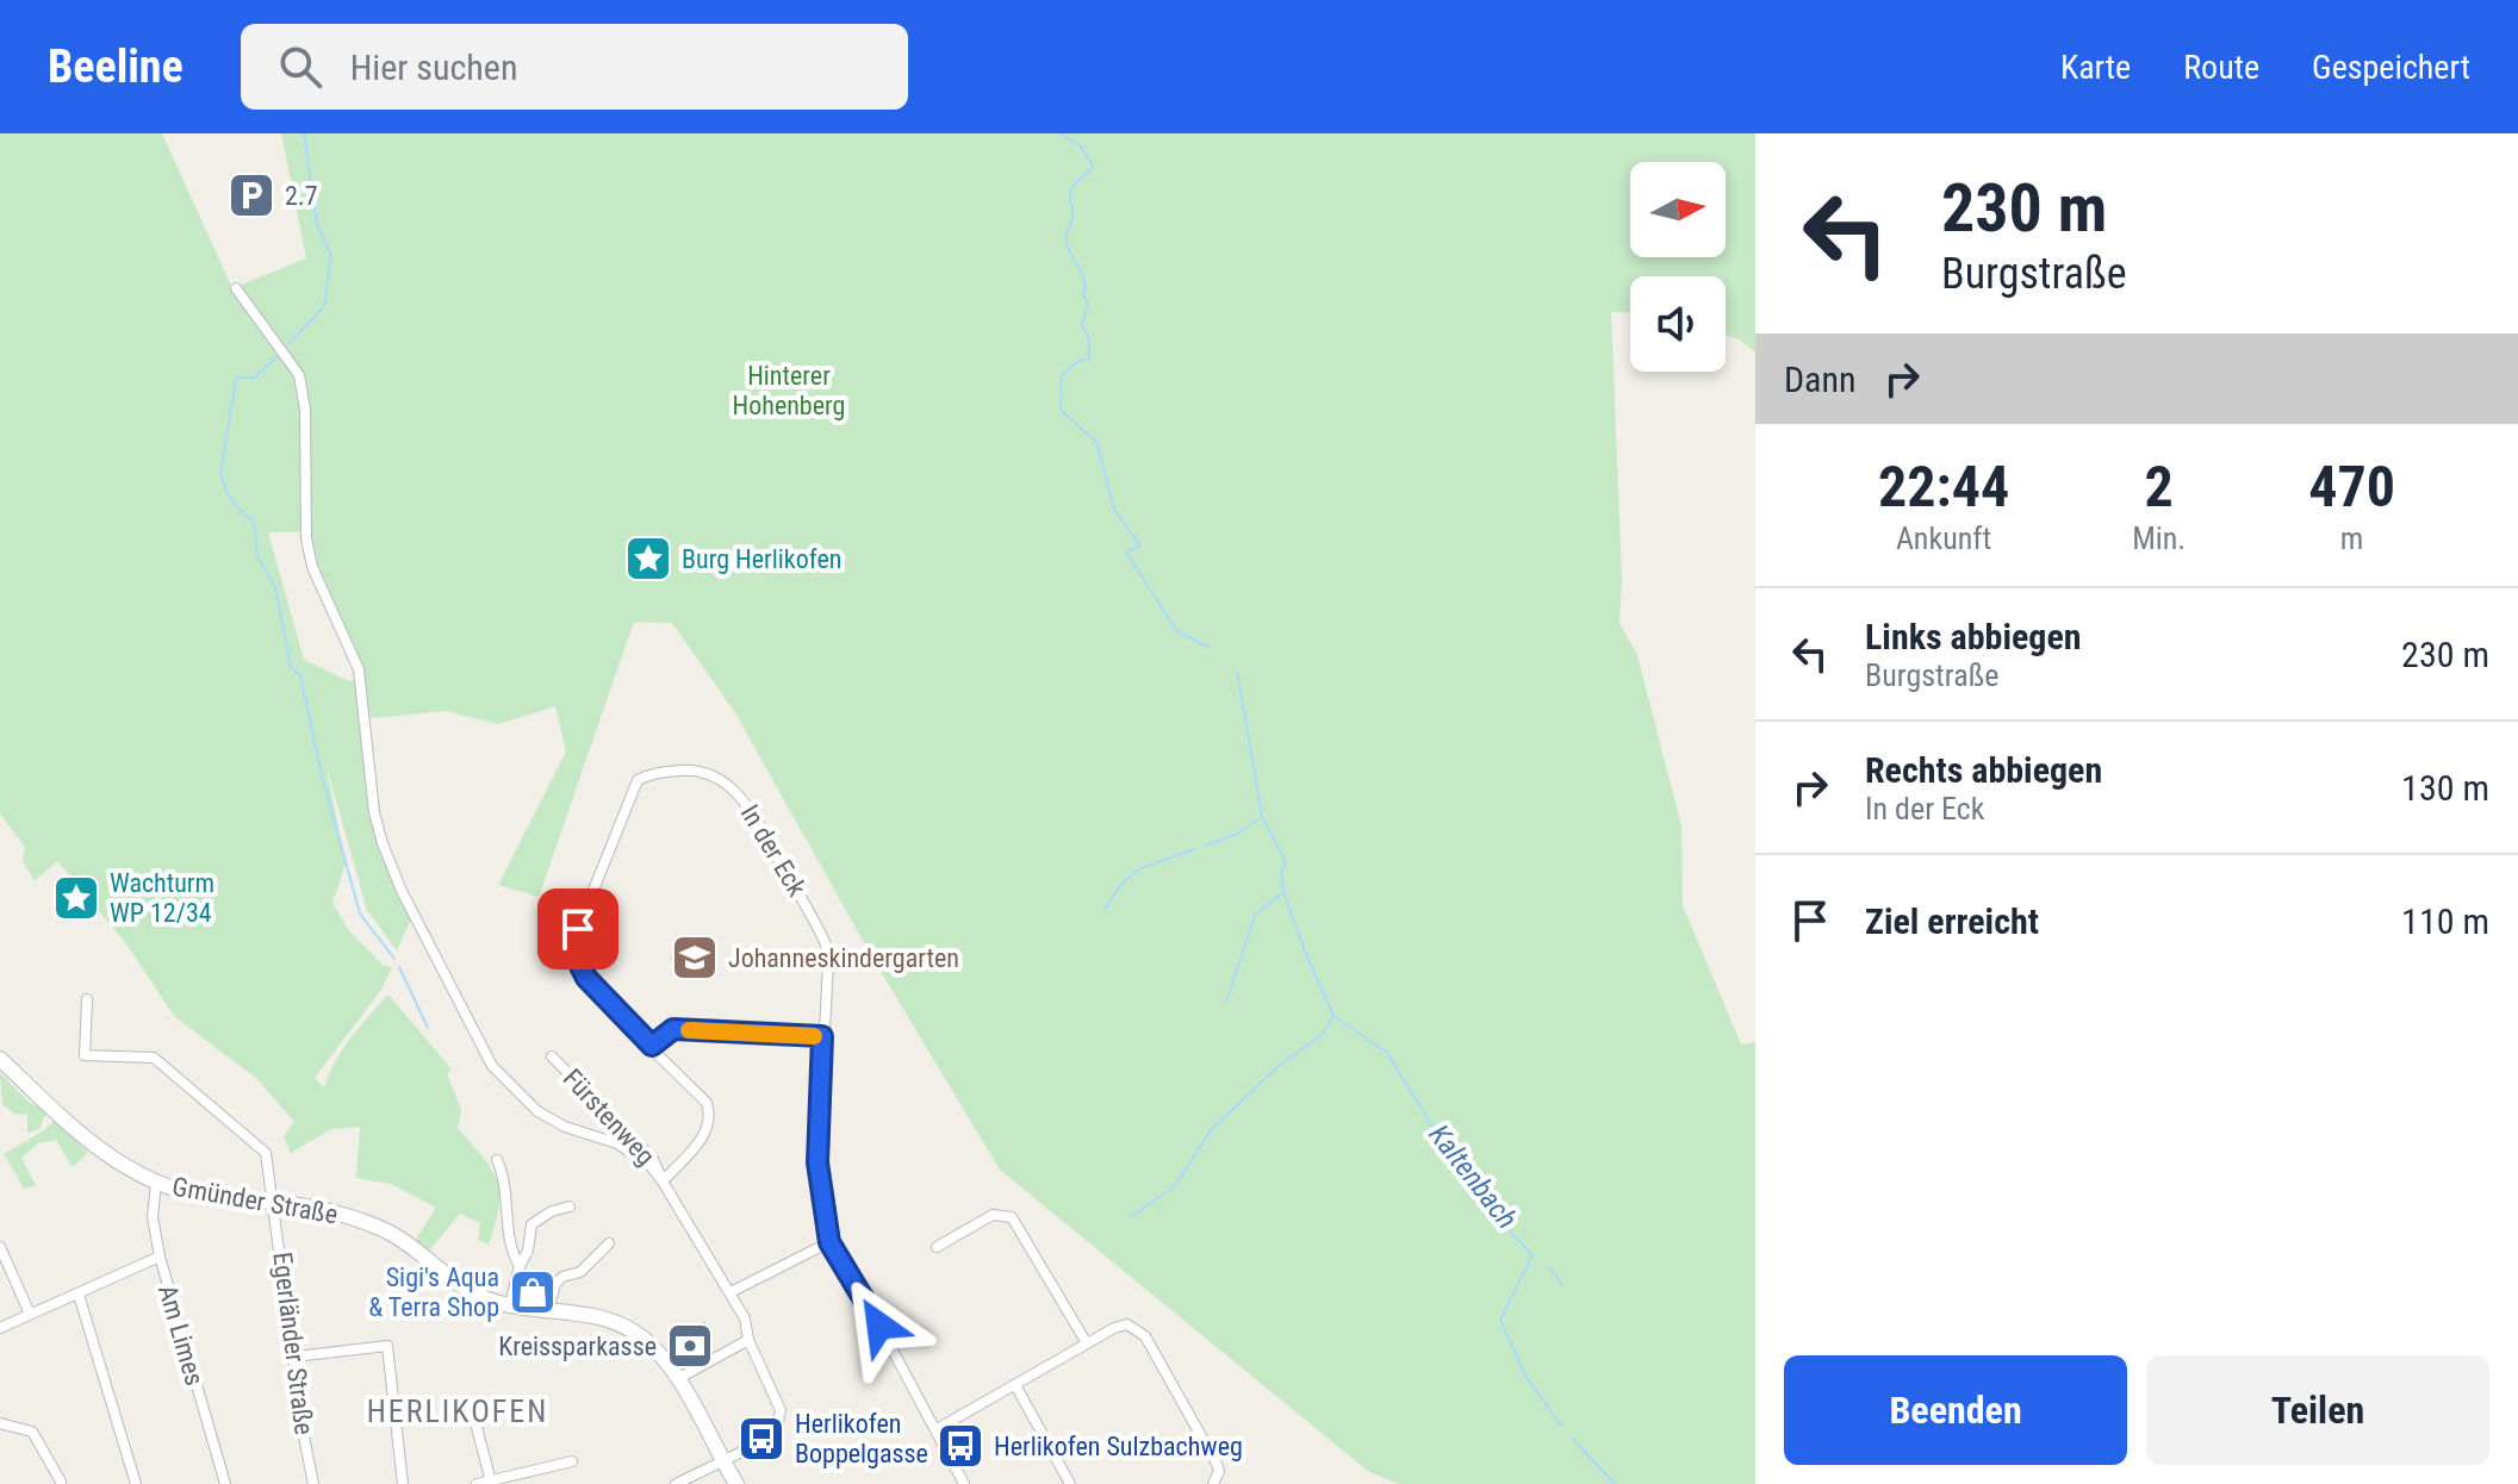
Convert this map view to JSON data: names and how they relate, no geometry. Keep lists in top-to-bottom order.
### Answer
{
  "streets": {
    "main road": ["Gmünder Straße"],
    "street": [
      "In der Eck",
      "Fürstenweg",
      "Am Limes",
      "Egerländer Straße"
    ]
  },
  "crossings": [
    ["In der Eck", "Fürstenweg"],
    ["Gmünder Straße", "Am Limes"],
    ["Gmünder Straße", "Egerländer Straße"]
  ],
  "districts": ["HERLIKOFEN"],
  "water": ["Kaltenbach"],
  "parks": ["Hinterer Hohenberg"],
  "places": {
    "parking": ["2.7"],
    "place": ["Burg Herlikofen", "Wachturm WP 12/34"],
    "school or university": ["Johanneskindergarten"],
    "shop": ["Sigi's Aqua & Terra Shop"],
    "bank": ["Kreissparkasse"],
    "bus stop": ["Herlikofen Boppelgasse", "Herlikofen Sulzbachweg"]
  },
  "north": "right",
  "page": {
    "header": "Beeline",
    "search": "Hier suchen",
    "nav": ["Karte", "Route", "Gespeichert"],
    "turn": ["230 m", "Burgstraße"],
    "then": "Dann",
    "eta": [
      "22:44",
      "Ankunft",
      "2",
      "Min.",
      "470",
      "m"
    ],
    "list": [
      {
        "name": "Links abbiegen",
        "note": "Burgstraße",
        "value": "230 m"
      },
      {
        "name": "Rechts abbiegen",
        "note": "In der Eck",
        "value": "130 m"
      },
      {
        "name": "Ziel erreicht",
        "value": "110 m"
      }
    ],
    "buttons": ["Beenden", "Teilen"]
  }
}
